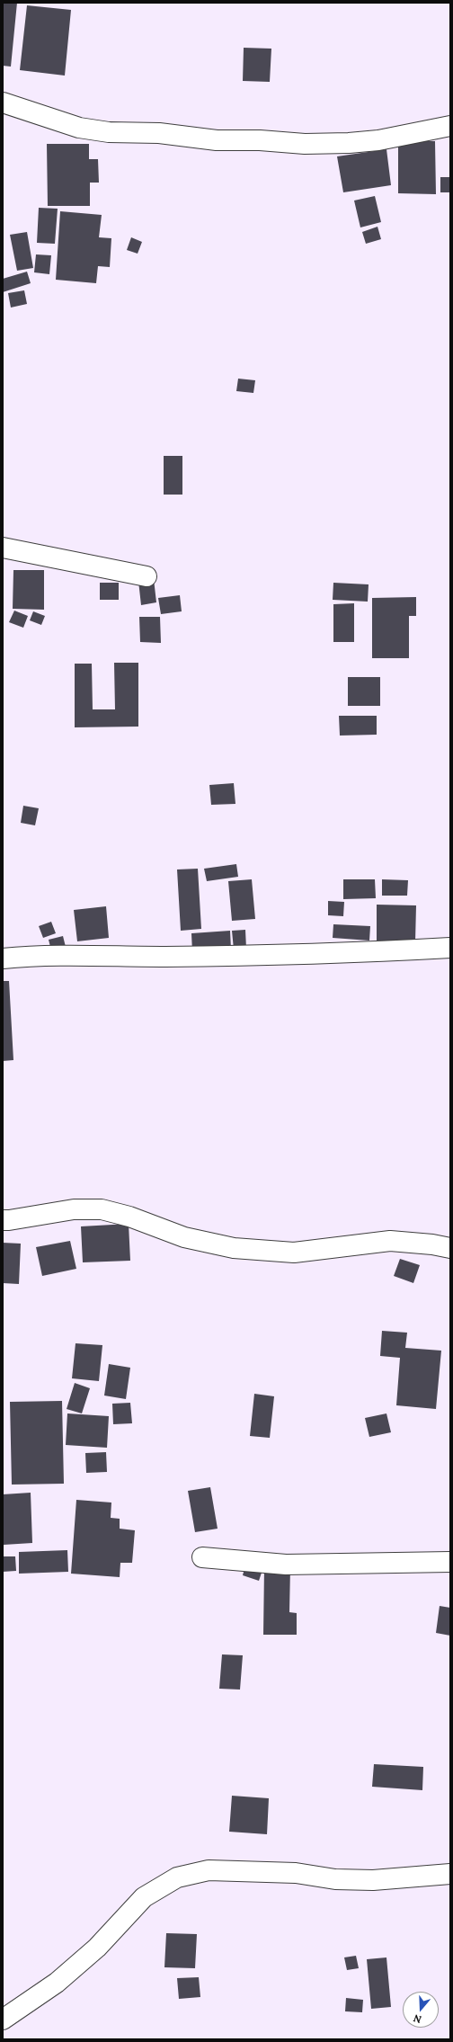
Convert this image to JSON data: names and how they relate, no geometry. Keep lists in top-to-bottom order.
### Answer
{
  "north": "bottom"
}
